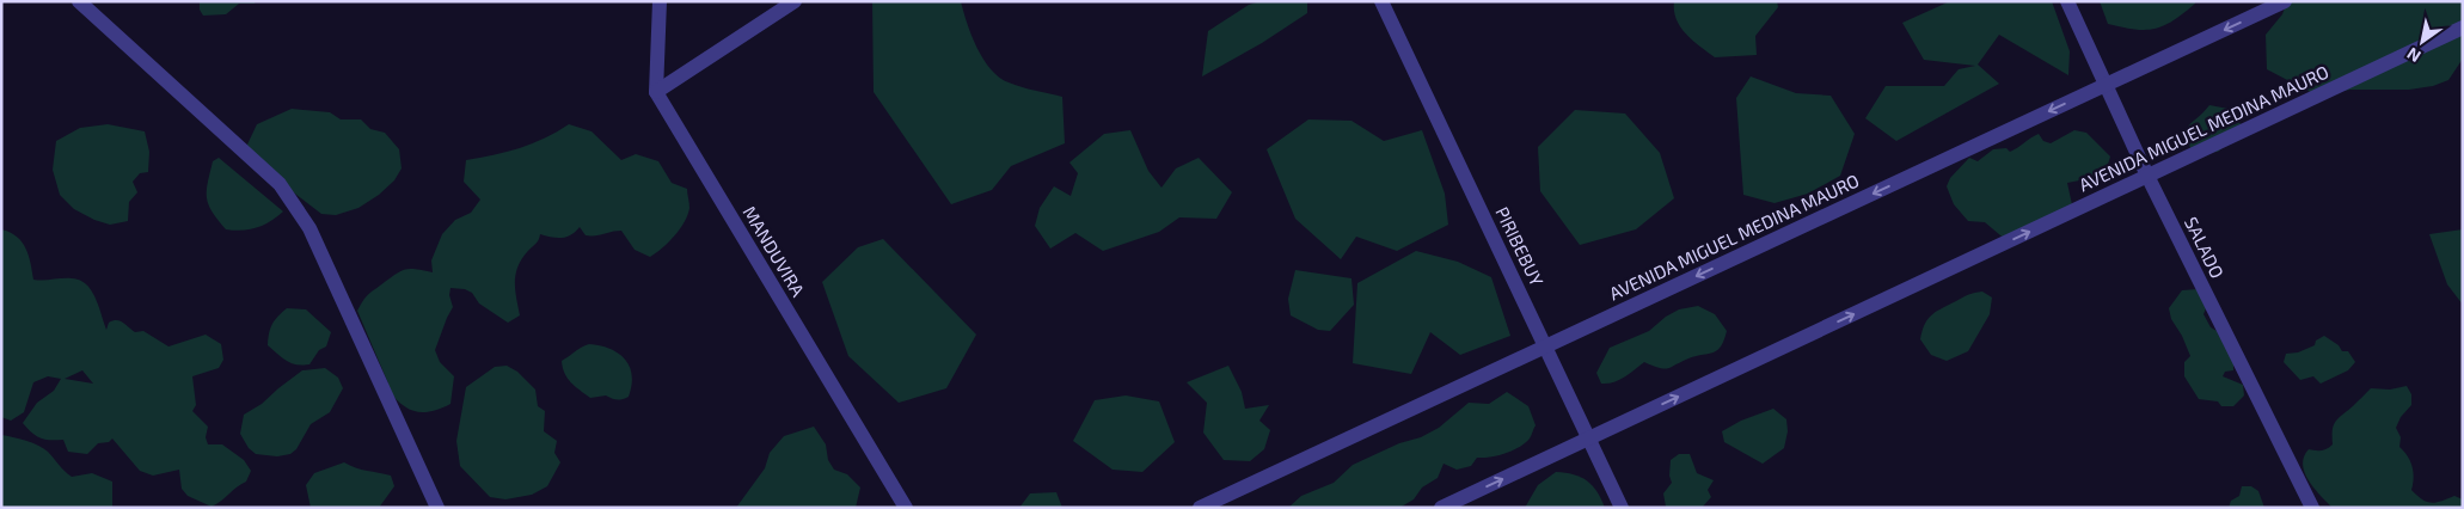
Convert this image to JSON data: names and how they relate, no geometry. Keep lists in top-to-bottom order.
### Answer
{
  "streets": {
    "street": [
      "AVENIDA MIGUEL MEDINA MAURO",
      "PIRIBEBUY",
      "SALADO",
      "MANDUVIRA"
    ]
  },
  "crossings": [
    ["AVENIDA MIGUEL MEDINA MAURO", "PIRIBEBUY"],
    ["AVENIDA MIGUEL MEDINA MAURO", "SALADO"]
  ],
  "north": "bottom left"
}
